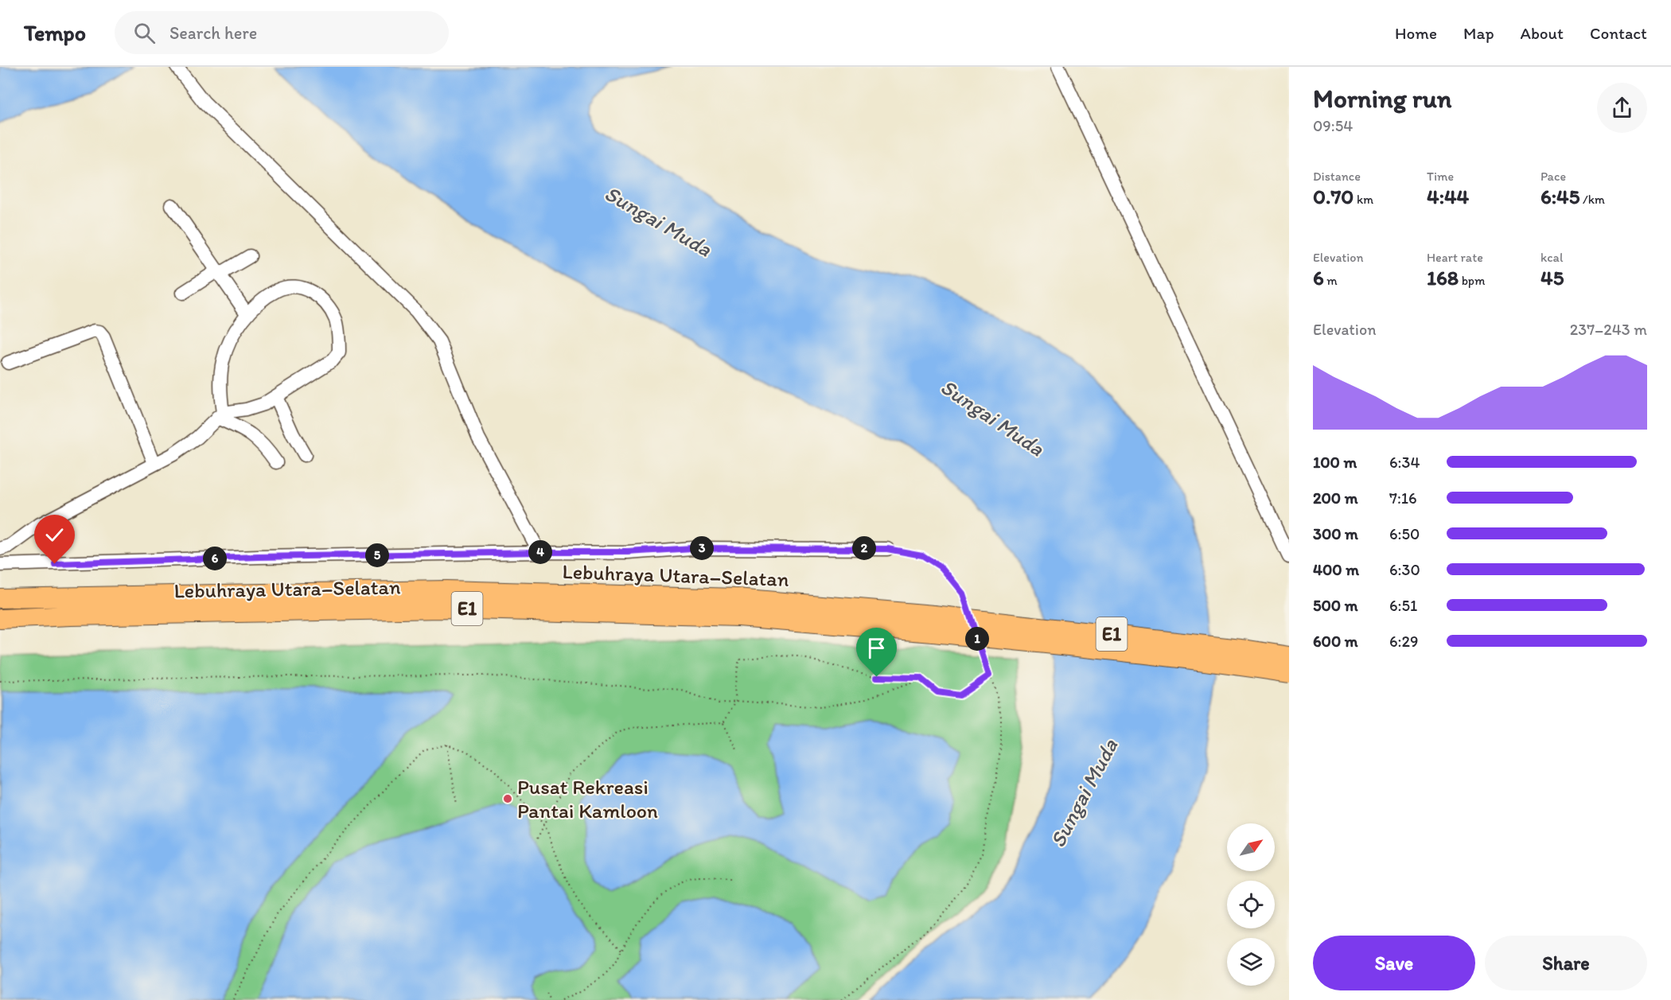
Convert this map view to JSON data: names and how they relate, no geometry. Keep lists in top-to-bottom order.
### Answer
{
  "streets": {
    "highway": ["Lebuhraya Utara–Selatan", "E1"]
  },
  "water": ["Sungai Muda"],
  "places": ["Pusat Rekreasi Pantai Kamloon"],
  "north": "top right",
  "page": {
    "header": "Tempo",
    "search": "Search here",
    "nav": [
      "Home",
      "Map",
      "About",
      "Contact"
    ],
    "heading": ["Morning run", "09:54"],
    "stats": [
      ["Distance", "0.70 km"],
      ["Time", "4:44"],
      ["Pace", "6:45 /km"],
      ["Elevation", "6 m"],
      ["Heart rate", "168 bpm"],
      ["kcal", "45"]
    ],
    "chart": ["Elevation", "237–243 m"],
    "list": [
      {
        "name": "100 m",
        "note": "6:34"
      },
      {
        "name": "200 m",
        "note": "7:16"
      },
      {
        "name": "300 m",
        "note": "6:50"
      },
      {
        "name": "400 m",
        "note": "6:30"
      },
      {
        "name": "500 m",
        "note": "6:51"
      },
      {
        "name": "600 m",
        "note": "6:29"
      }
    ],
    "pins": [
      "2",
      "3",
      "4",
      "5",
      "6",
      "1"
    ],
    "buttons": ["Save", "Share"]
  }
}
